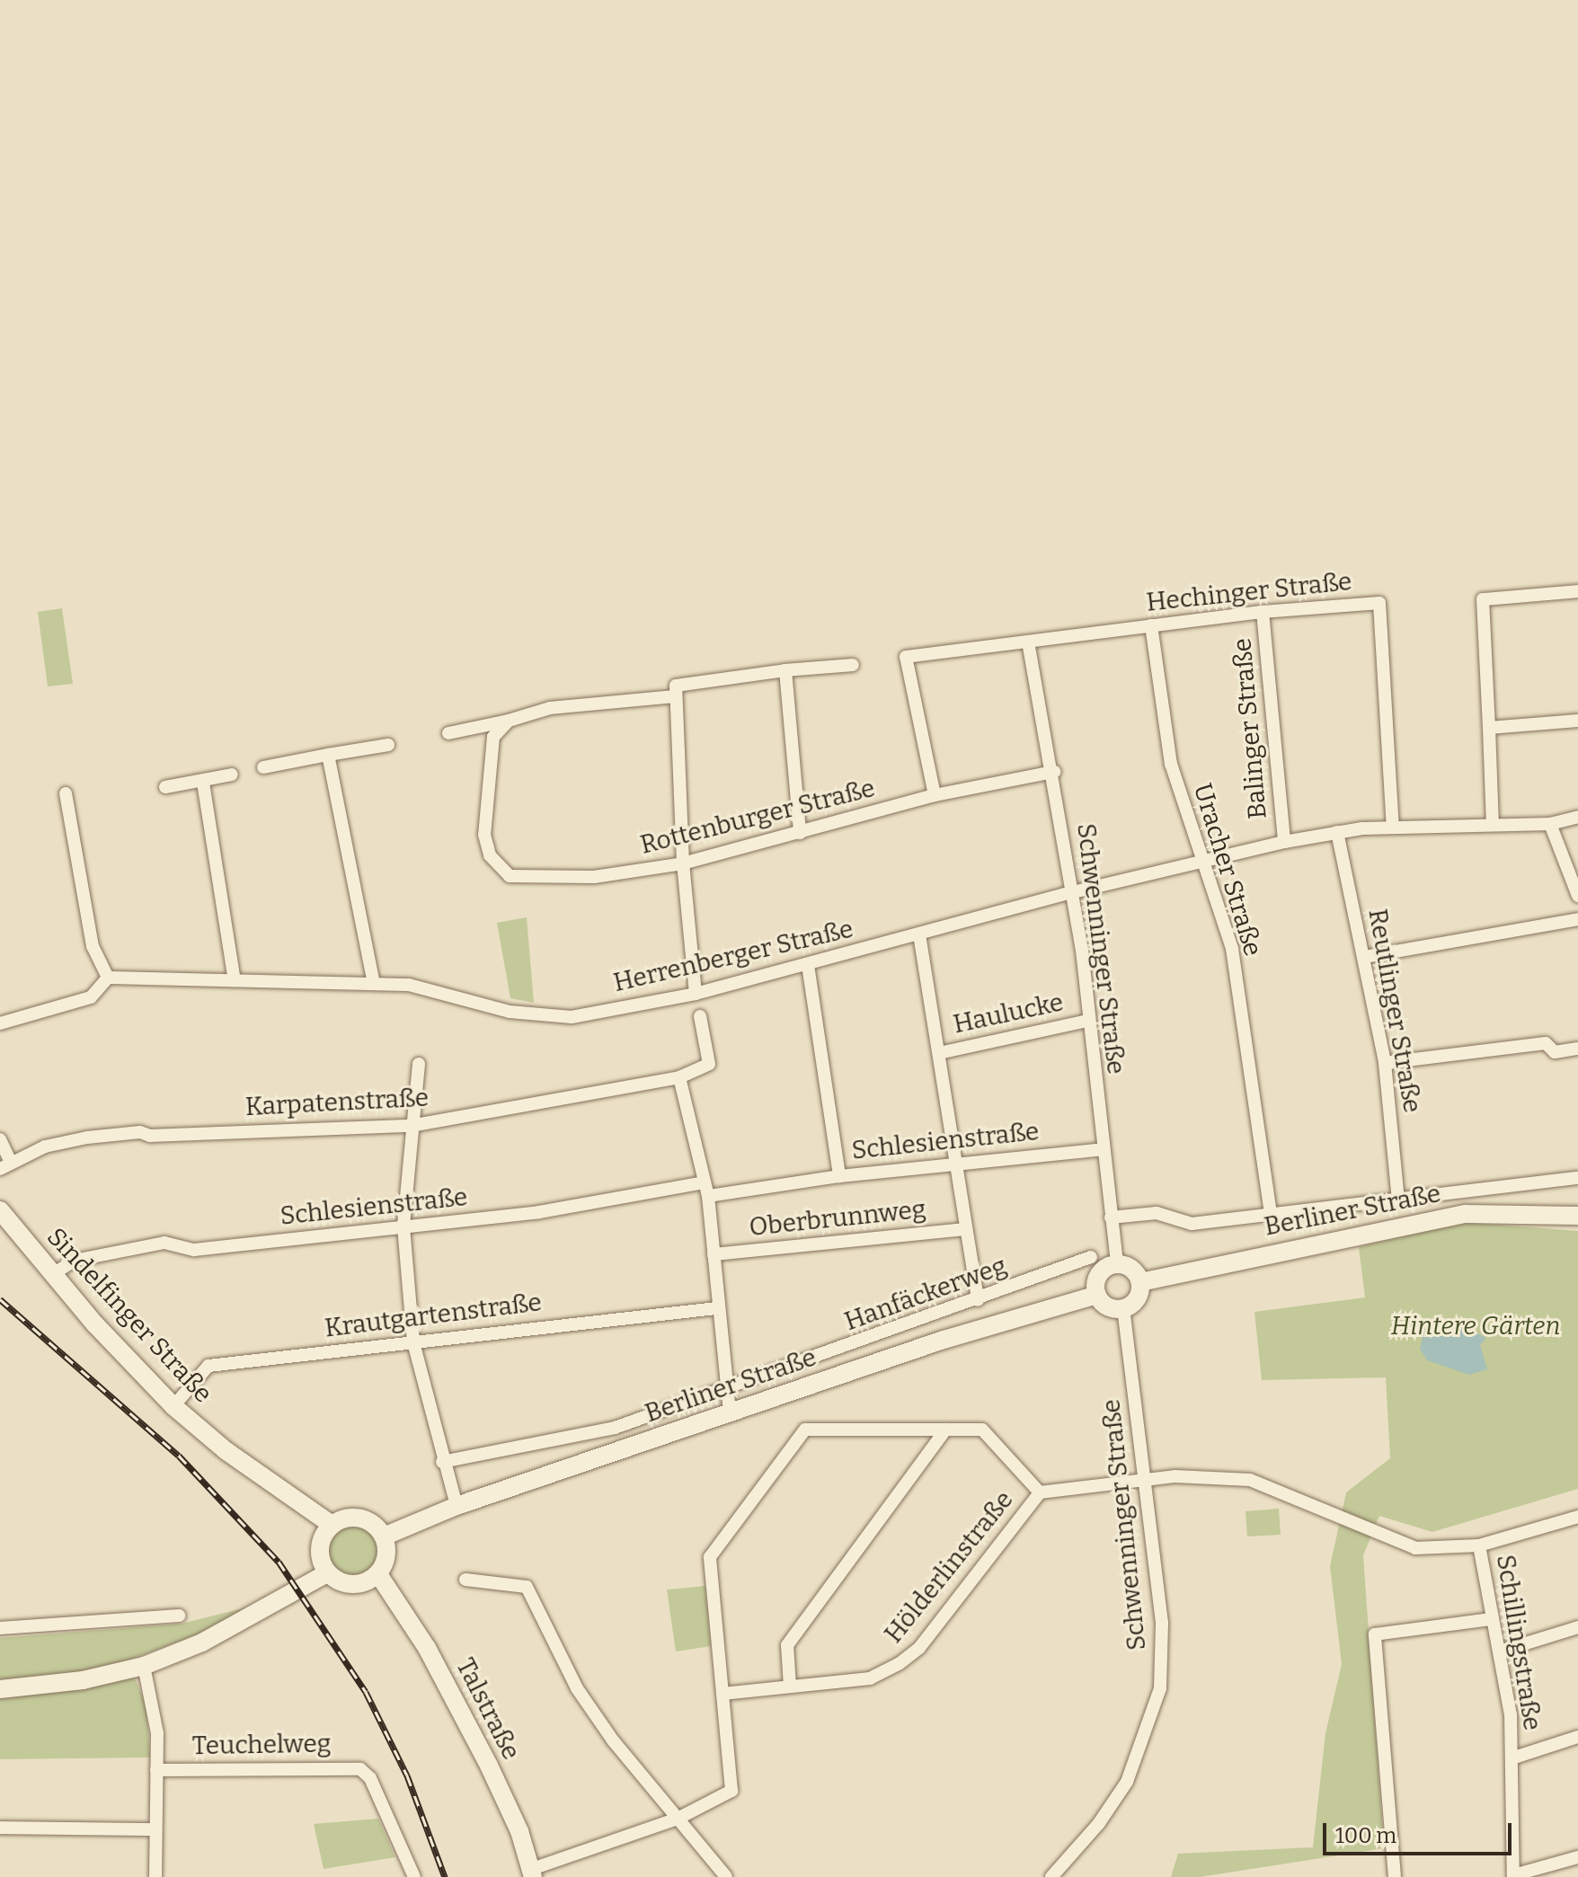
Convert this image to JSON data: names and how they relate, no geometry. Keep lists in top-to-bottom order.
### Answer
{
  "streets": {
    "main road": ["Berliner Straße", "Sindelfinger Straße", "Talstraße"],
    "street": [
      "Hechinger Straße",
      "Balinger Straße",
      "Rottenburger Straße",
      "Uracher Straße",
      "Schwenninger Straße",
      "Herrenberger Straße",
      "Reutlinger Straße",
      "Haulucke",
      "Karpatenstraße",
      "Schlesienstraße",
      "Oberbrunnweg",
      "Hanfäckerweg",
      "Krautgartenstraße",
      "Hölderlinstraße",
      "Schillingstraße",
      "Teuchelweg"
    ]
  },
  "crossings": [
    ["Hechinger Straße", "Balinger Straße"],
    ["Hechinger Straße", "Rottenburger Straße"],
    ["Hechinger Straße", "Uracher Straße"],
    ["Hechinger Straße", "Schwenninger Straße"],
    ["Hechinger Straße", "Herrenberger Straße"],
    ["Balinger Straße", "Herrenberger Straße"],
    ["Rottenburger Straße", "Schwenninger Straße"],
    ["Uracher Straße", "Herrenberger Straße"],
    ["Schwenninger Straße", "Herrenberger Straße"],
    ["Schwenninger Straße", "Haulucke"],
    ["Schwenninger Straße", "Schlesienstraße"],
    ["Schwenninger Straße", "Berliner Straße"],
    ["Herrenberger Straße", "Reutlinger Straße"],
    ["Herrenberger Straße", "Haulucke"],
    ["Haulucke", "Schlesienstraße"],
    ["Haulucke", "Oberbrunnweg"],
    ["Haulucke", "Hanfäckerweg"],
    ["Schlesienstraße", "Sindelfinger Straße"],
    ["Berliner Straße", "Sindelfinger Straße"],
    ["Berliner Straße", "Talstraße"],
    ["Sindelfinger Straße", "Krautgartenstraße"],
    ["Sindelfinger Straße", "Talstraße"]
  ],
  "parks": ["Hintere Gärten"],
  "scale_bar": "100 m"
}
